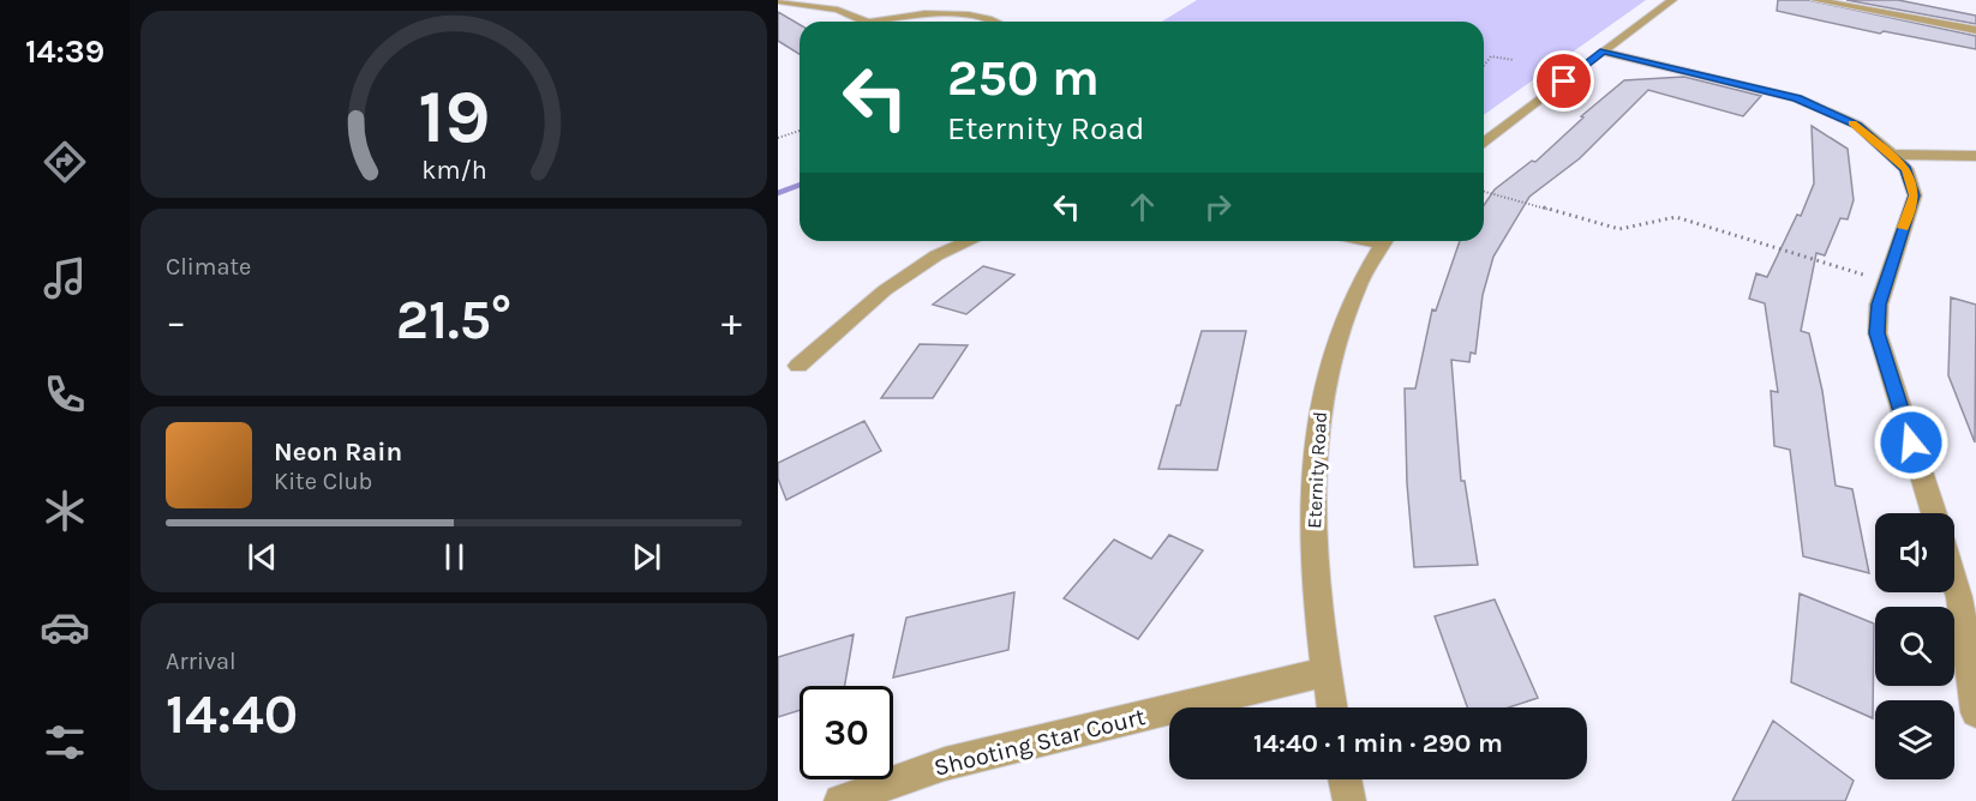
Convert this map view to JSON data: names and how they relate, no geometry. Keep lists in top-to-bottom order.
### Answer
{
  "streets": {
    "street": ["Eternity Road", "Shooting Star Court"]
  },
  "crossings": [
    ["Eternity Road", "Shooting Star Court"]
  ],
  "page": {
    "tabs": "14:39",
    "turn": ["250 m", "Eternity Road"],
    "tile": [
      "Climate",
      ["Arrival", "14:40"]
    ],
    "heat": ["−", "21.5°", "+"],
    "song": ["Neon Rain", "Kite Club"],
    "limit": "30",
    "trip": "14:40 · 1 min · 290 m",
    "gauge": ["19", "km/h"]
  }
}
